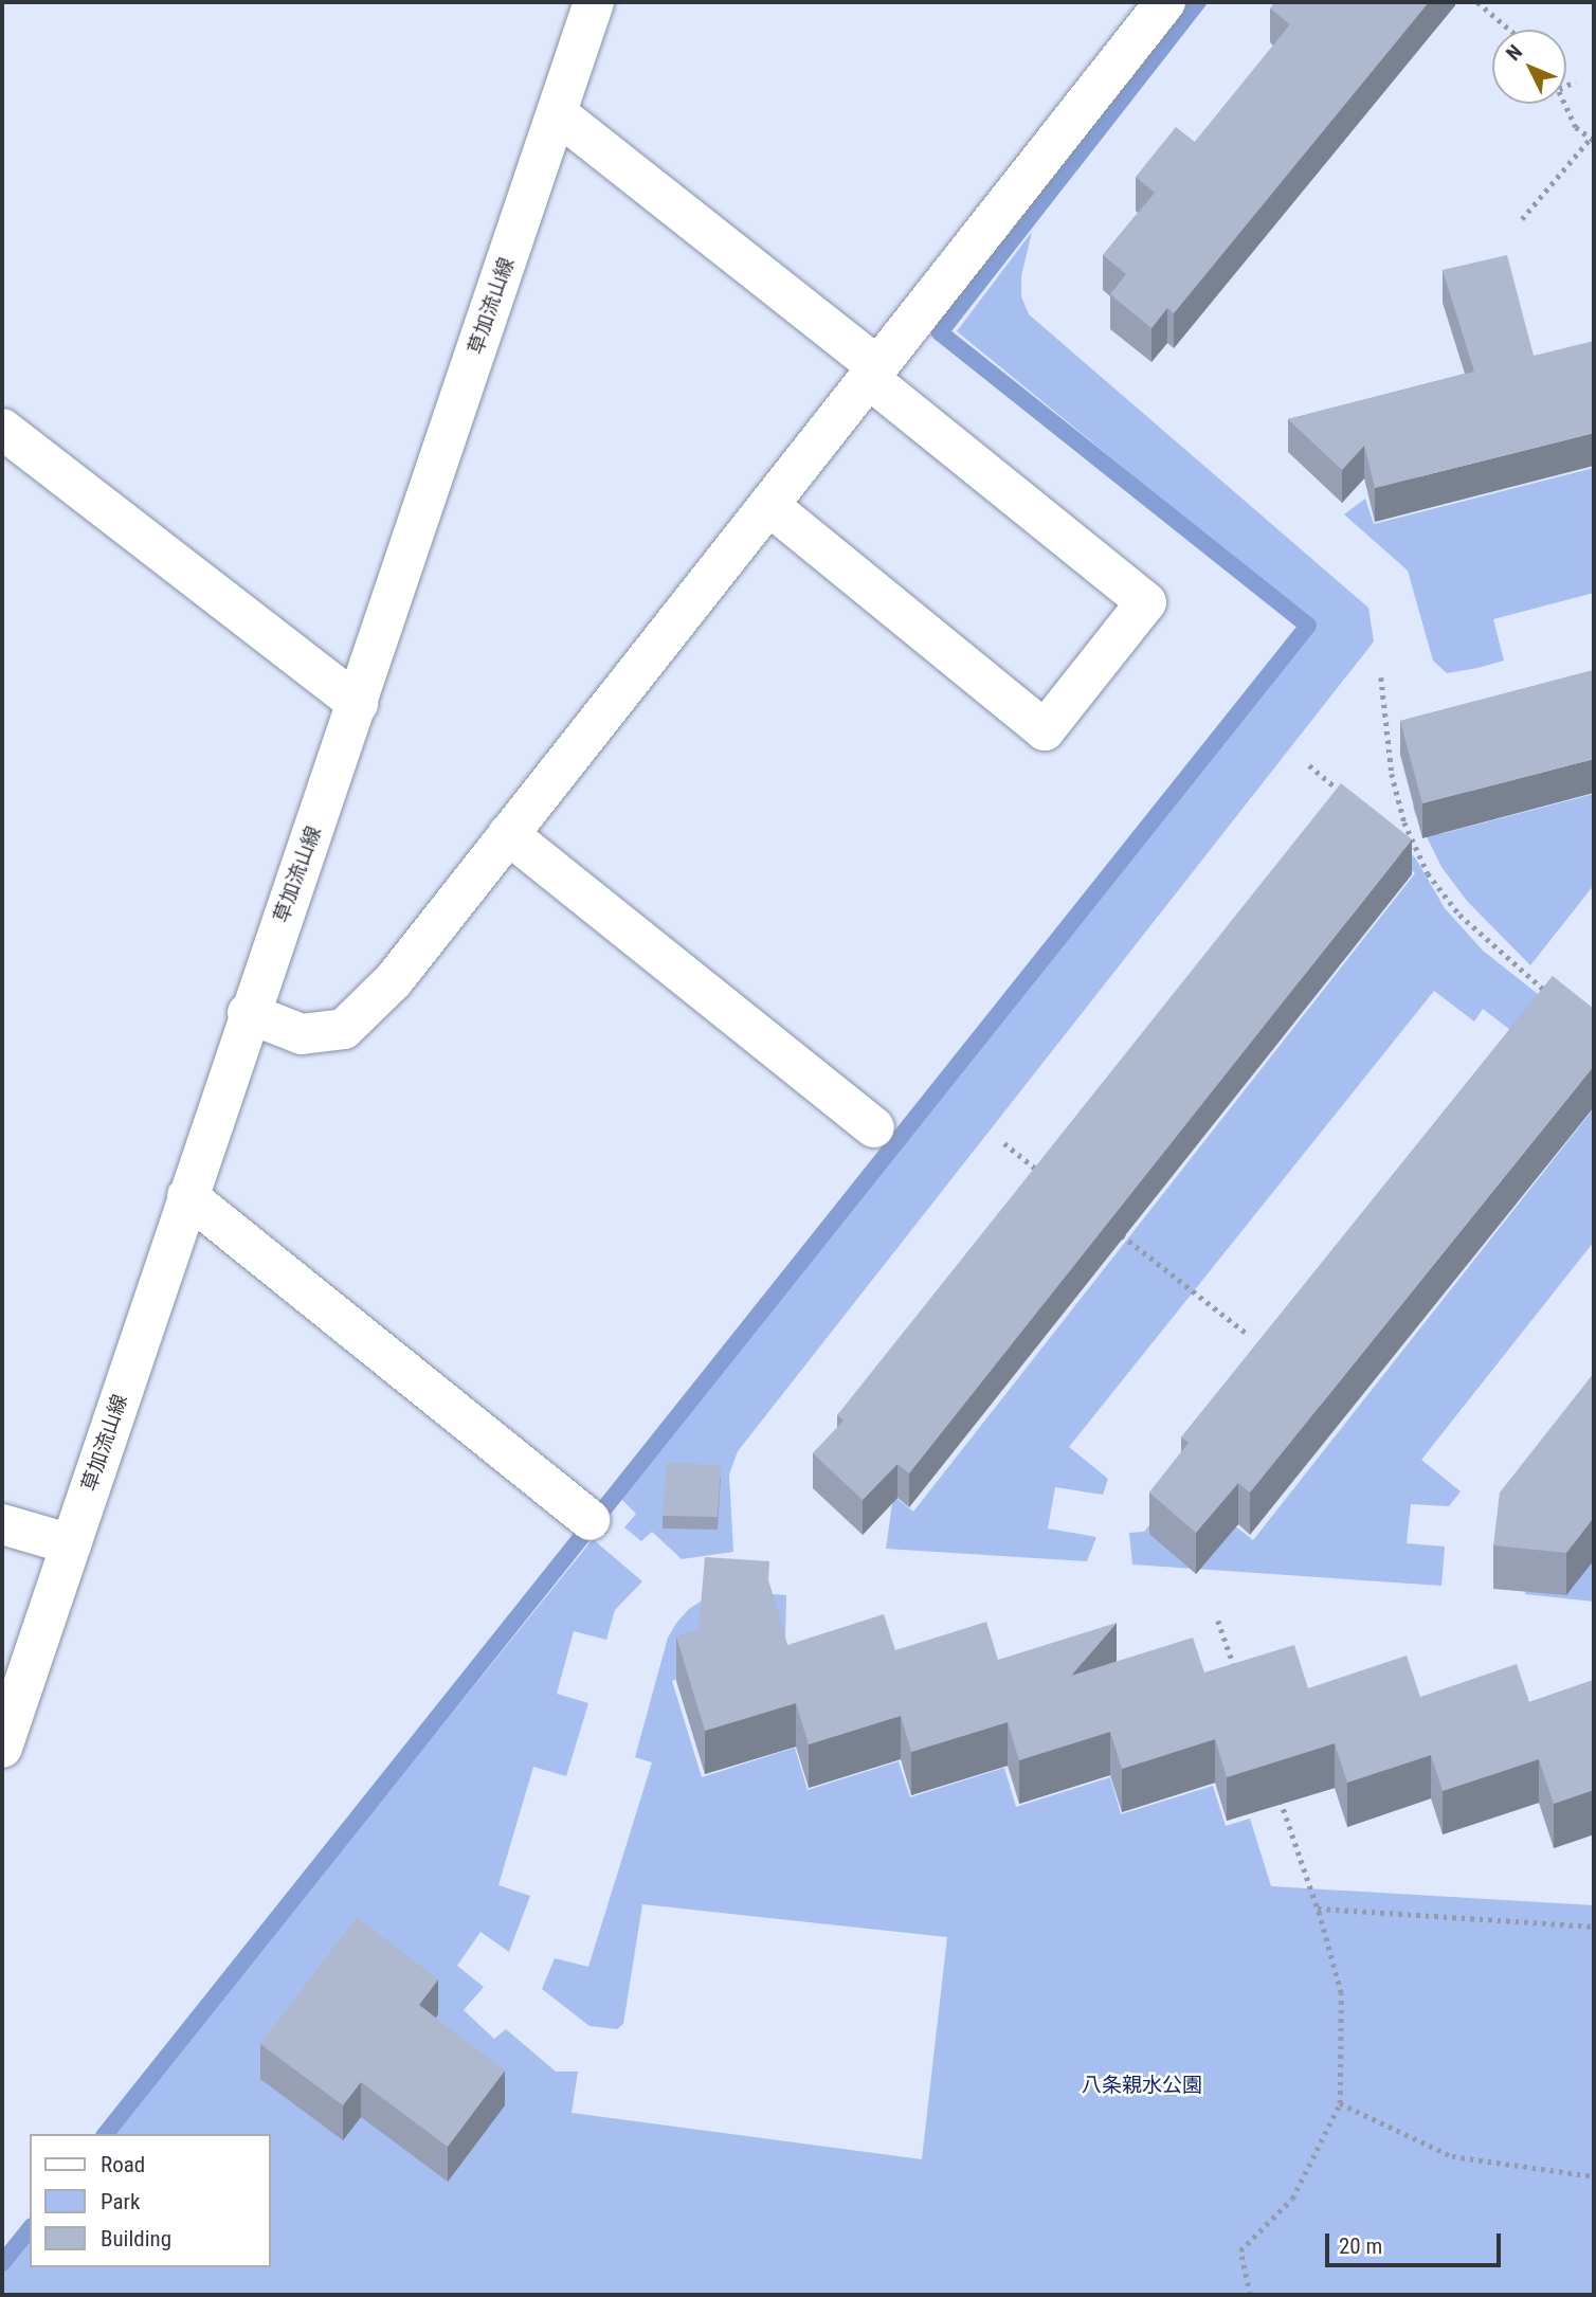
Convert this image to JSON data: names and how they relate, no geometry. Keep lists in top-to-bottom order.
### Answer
{
  "streets": {
    "street": ["草加流山線"]
  },
  "parks": ["八条親水公園"],
  "legend": ["Road", "Park", "Building"],
  "scale_bar": "20 m",
  "north": "top left"
}
